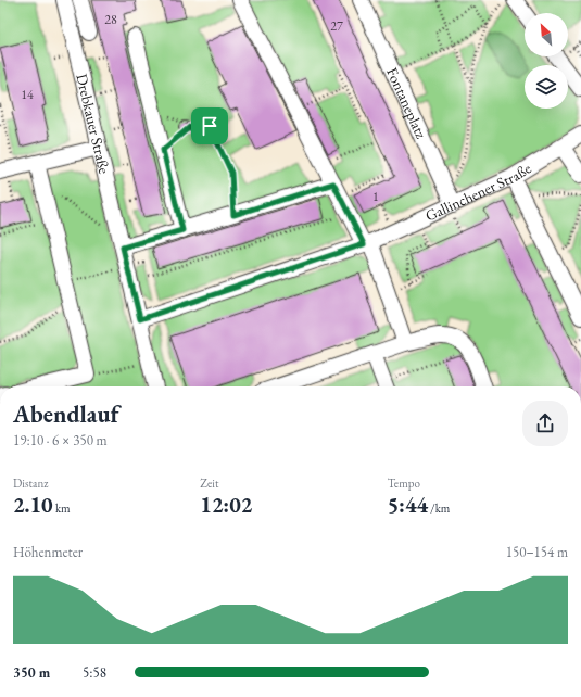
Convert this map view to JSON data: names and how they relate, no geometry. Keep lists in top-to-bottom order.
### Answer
{
  "streets": {
    "street": ["Fontaneplatz", "Drebkauer Straße", "Gallinchener Straße"]
  },
  "crossings": [
    ["Fontaneplatz", "Gallinchener Straße"],
    ["Drebkauer Straße", "Gallinchener Straße"]
  ],
  "house_numbers": [
    "28",
    "27",
    "14",
    "1"
  ],
  "north": "top left",
  "page": {
    "heading": ["Abendlauf", "19:10 · 6 × 350 m"],
    "stats": [
      ["Distanz", "2.10 km"],
      ["Zeit", "12:02"],
      ["Tempo", "5:44 /km"]
    ],
    "chart": ["Höhenmeter", "150–154 m"],
    "list": [
      {
        "name": "350 m",
        "note": "5:58"
      }
    ]
  }
}
